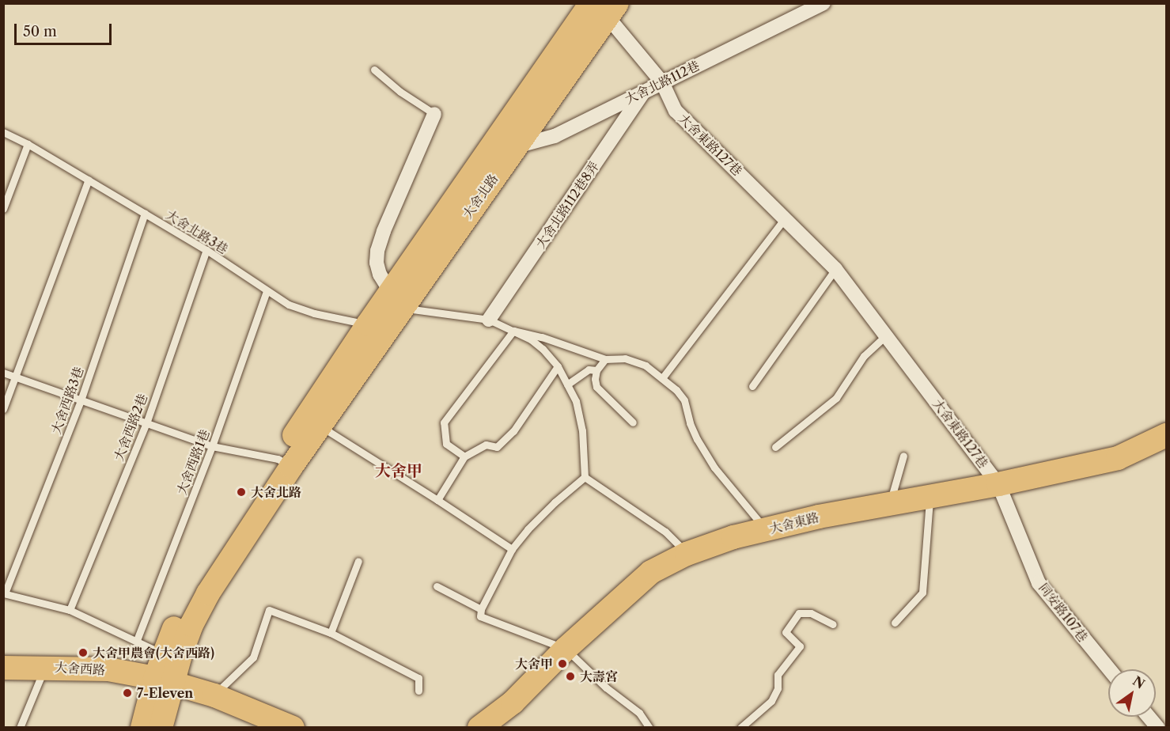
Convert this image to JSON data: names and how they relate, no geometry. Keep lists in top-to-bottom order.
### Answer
{
  "streets": {
    "main road": ["大舍北路", "大舍東路", "大舍西路"],
    "street": [
      "大舍北路112巷",
      "大舍東路127巷",
      "大舍北路112巷8弄",
      "同安路107巷"
    ],
    "lane": [
      "大舍北路3巷",
      "大舍西路3巷",
      "大舍西路2巷",
      "大舍西路1巷"
    ]
  },
  "crossings": [
    ["大舍北路112巷", "大舍東路127巷"],
    ["大舍北路112巷", "大舍北路"],
    ["大舍北路112巷", "大舍北路112巷8弄"],
    ["大舍東路127巷", "大舍北路"],
    ["大舍東路127巷", "大舍東路"],
    ["大舍東路127巷", "同安路107巷"],
    ["大舍北路", "大舍北路3巷"],
    ["大舍北路", "大舍西路"],
    ["大舍北路3巷", "大舍西路3巷"],
    ["大舍北路3巷", "大舍西路2巷"],
    ["大舍北路3巷", "大舍西路1巷"],
    ["大舍東路", "同安路107巷"]
  ],
  "districts": ["大舍甲"],
  "places": [
    "大舍北路",
    "大舍甲農會(大舍西路)",
    "大舍甲",
    "大壽宮",
    "7-Eleven"
  ],
  "scale_bar": "50 m",
  "north": "top right"
}
